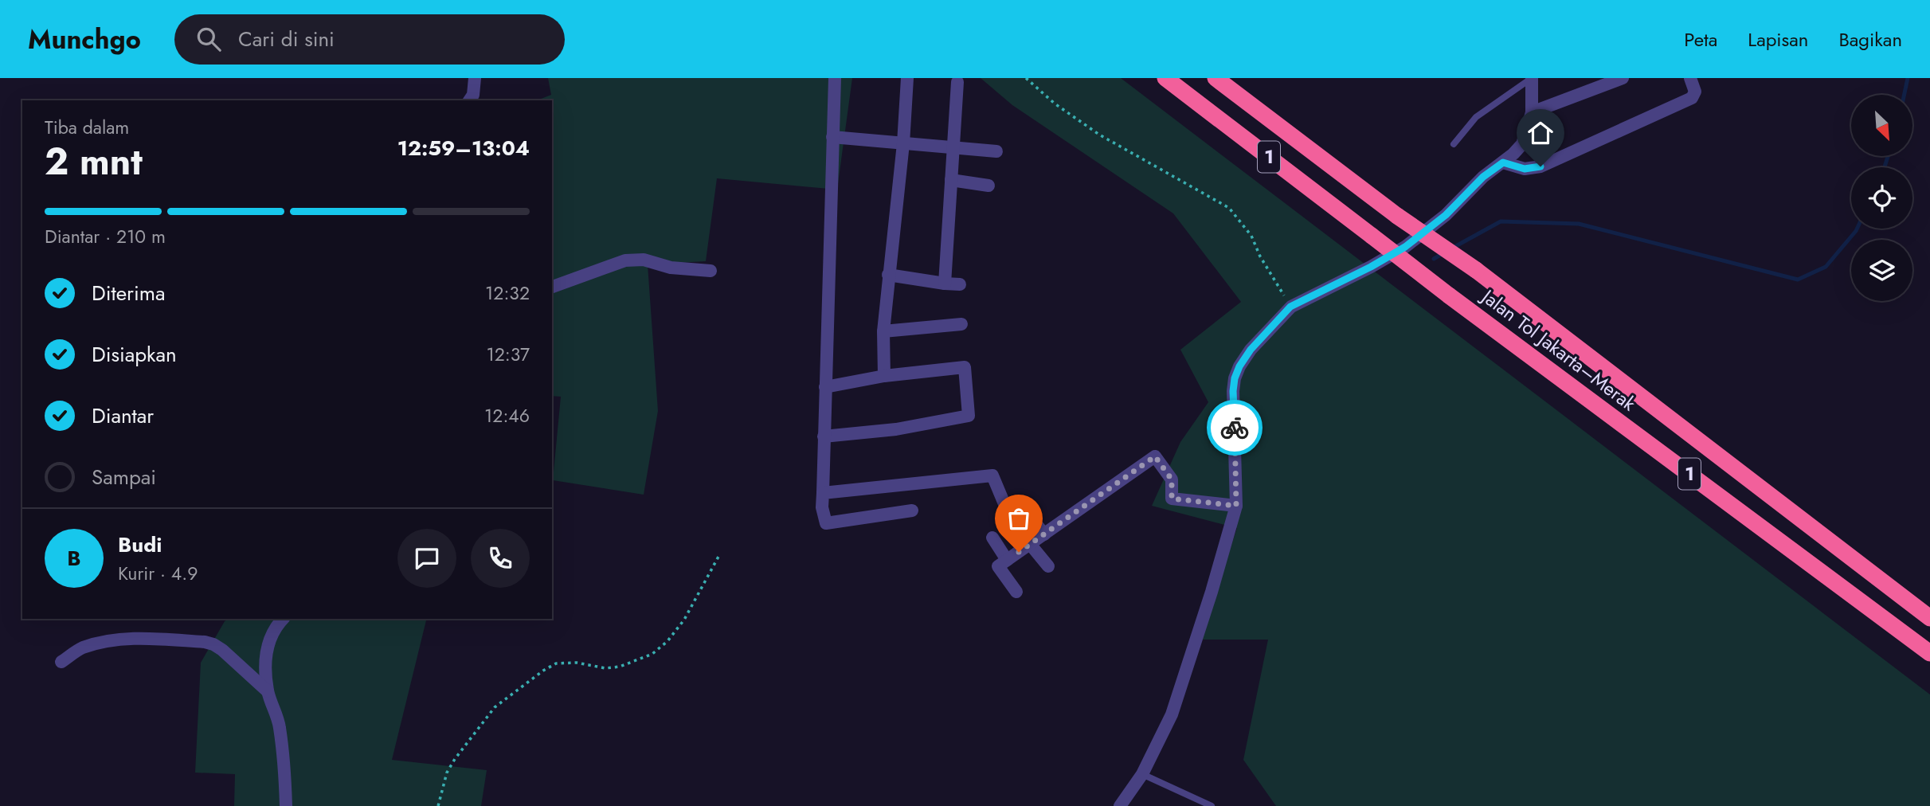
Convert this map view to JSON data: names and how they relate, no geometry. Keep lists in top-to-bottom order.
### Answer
{
  "streets": {
    "highway": ["1", "Jalan Tol Jakarta–Merak"]
  },
  "north": "bottom right",
  "page": {
    "header": "Munchgo",
    "search": "Cari di sini",
    "nav": ["Peta", "Lapisan", "Bagikan"],
    "heading": ["2 mnt", "Tiba dalam", "12:59–13:04"],
    "panel": ["Budi", "Kurir · 4.9"],
    "bar": "Diantar · 210 m",
    "list": [
      ["Diterima", "12:32"],
      ["Disiapkan", "12:37"],
      ["Diantar", "12:46"],
      "Sampai"
    ],
    "round": "B"
  }
}
